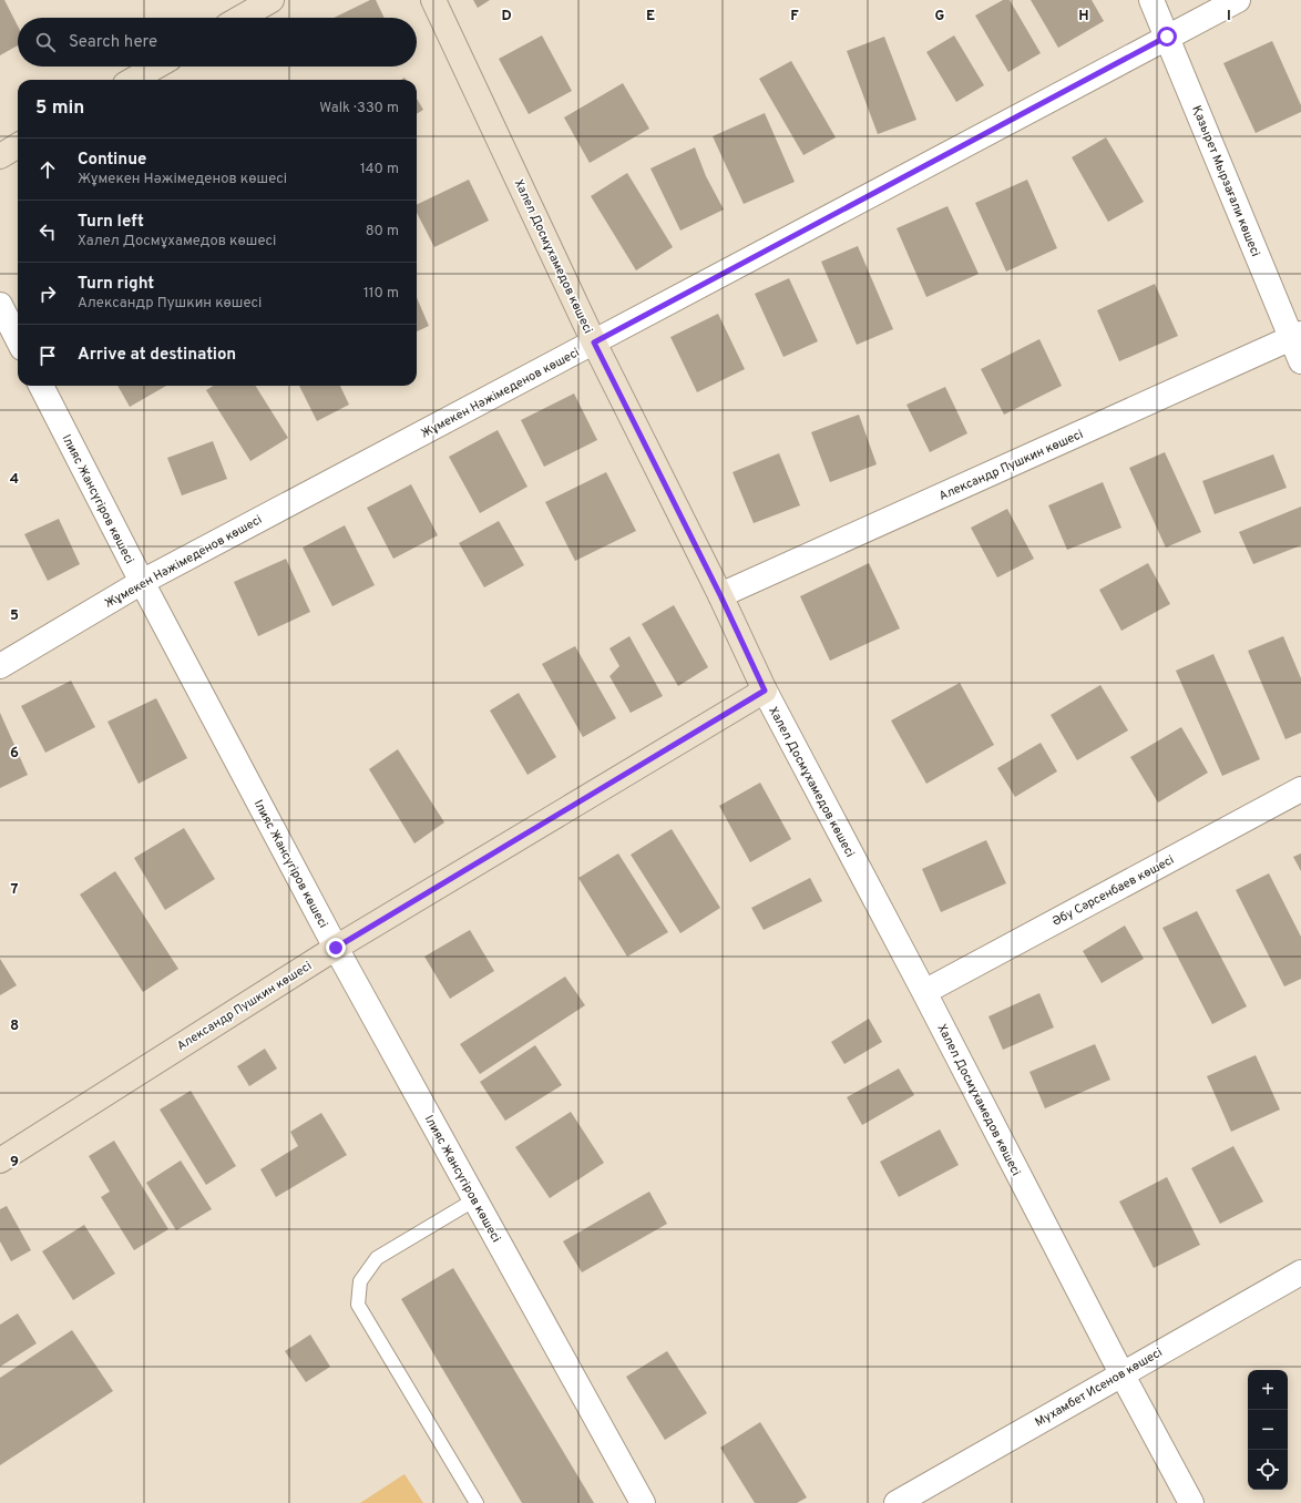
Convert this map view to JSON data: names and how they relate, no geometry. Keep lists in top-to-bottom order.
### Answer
{
  "streets": {
    "street": [
      "Қазырет Мырзағали көшесі",
      "Халел Досмұхамедов көшесі",
      "Жұмекен Нәжімеденов көшесі",
      "Александр Пушкин көшесі",
      "Ілияс Жансүгіров көшесі",
      "Әбу Сәрсенбаев көшесі",
      "Мухамбет Исенов көшесі"
    ]
  },
  "crossings": [
    ["Қазырет Мырзағали көшесі", "Жұмекен Нәжімеденов көшесі"],
    ["Қазырет Мырзағали көшесі", "Александр Пушкин көшесі"],
    ["Халел Досмұхамедов көшесі", "Жұмекен Нәжімеденов көшесі"],
    ["Халел Досмұхамедов көшесі", "Александр Пушкин көшесі"],
    ["Халел Досмұхамедов көшесі", "Әбу Сәрсенбаев көшесі"],
    ["Халел Досмұхамедов көшесі", "Мухамбет Исенов көшесі"],
    ["Жұмекен Нәжімеденов көшесі", "Ілияс Жансүгіров көшесі"],
    ["Александр Пушкин көшесі", "Ілияс Жансүгіров көшесі"]
  ],
  "page": {
    "search": "Search here",
    "heading": ["5 min", "Walk · 330 m"],
    "list": [
      ["Continue", "Жұмекен Нәжімеденов көшесі", "140 m"],
      ["Turn left", "Халел Досмұхамедов көшесі", "80 m"],
      ["Turn right", "Александр Пушкин көшесі", "110 m"],
      "Arrive at destination"
    ],
    "map_buttons": ["+", "−"]
  },
  "grid": {
    "columns": [
      "D",
      "E",
      "F",
      "G",
      "H",
      "I"
    ],
    "rows": [
      "4",
      "5",
      "6",
      "7",
      "8",
      "9"
    ]
  }
}
